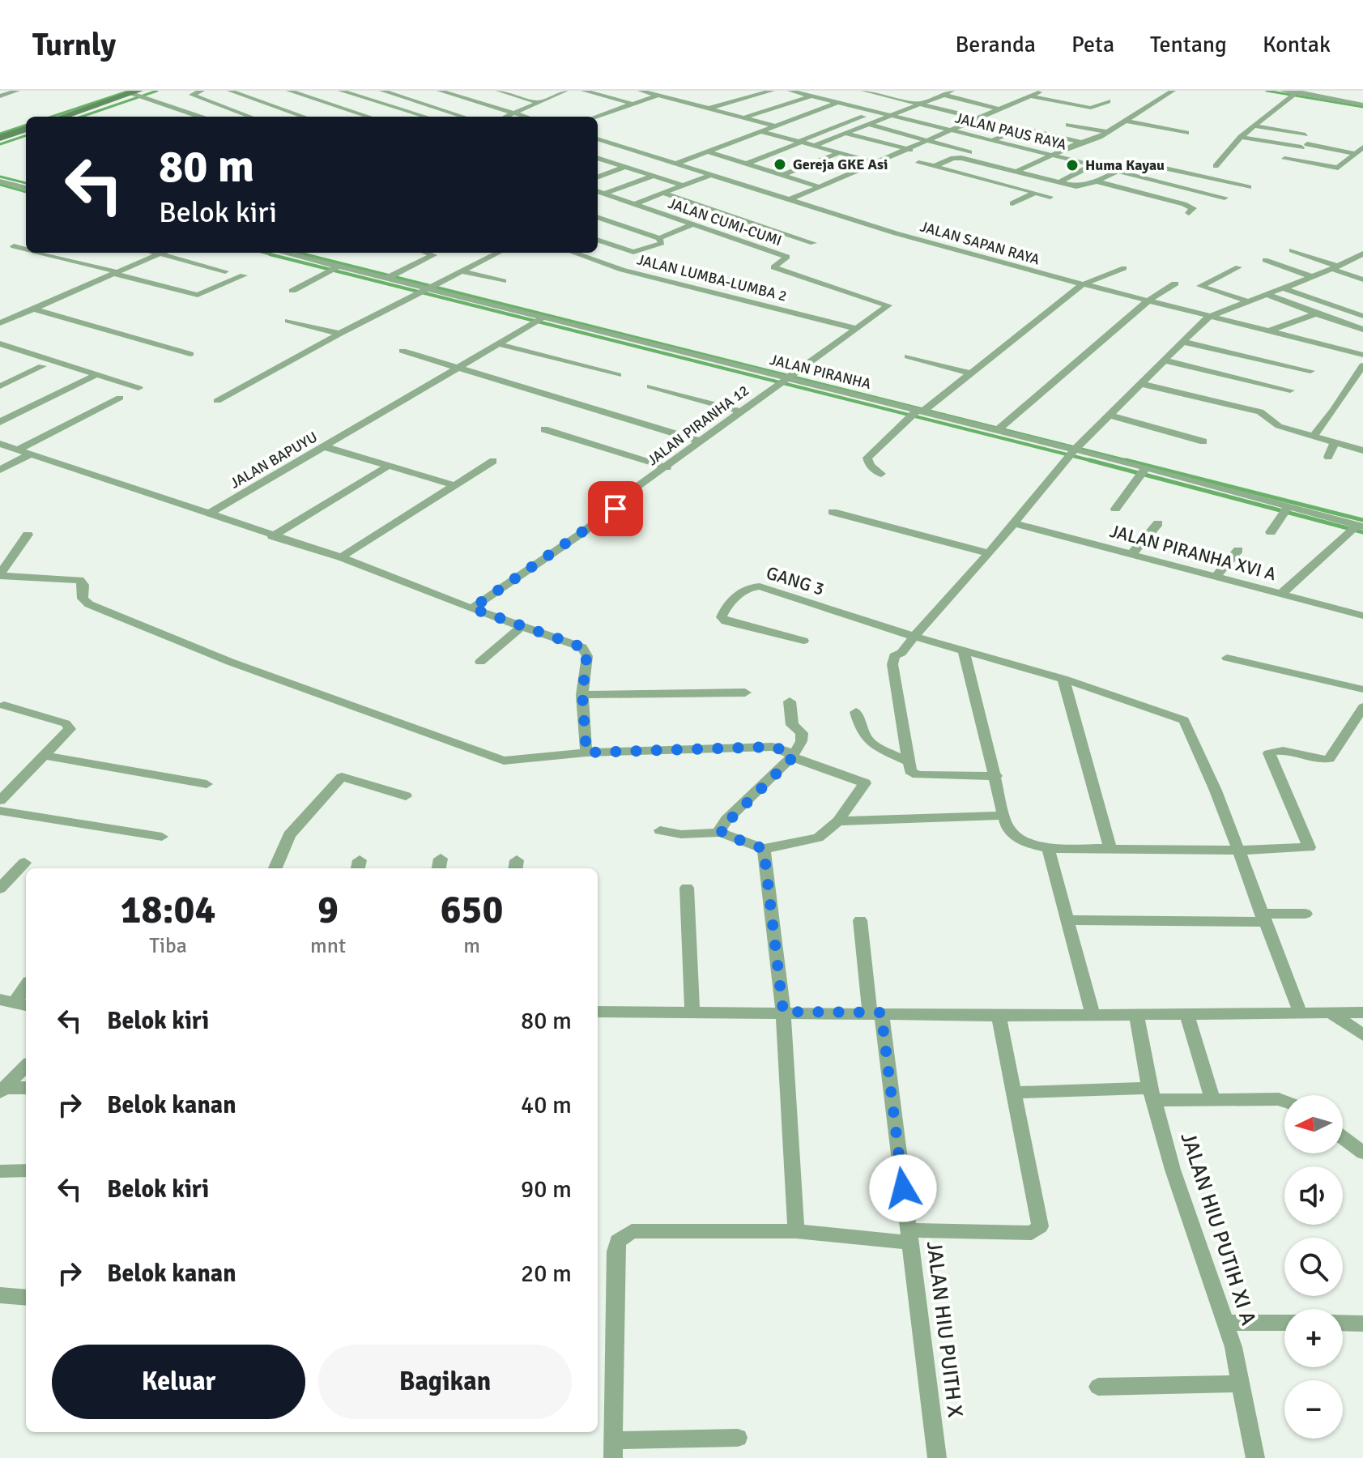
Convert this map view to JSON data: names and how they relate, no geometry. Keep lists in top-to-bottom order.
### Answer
{
  "streets": {
    "street": [
      "JALAN PAUS RAYA",
      "JALAN CUMI-CUMI",
      "JALAN SAPAN RAYA",
      "JALAN LUMBA-LUMBA 2",
      "JALAN PIRANHA",
      "JALAN PIRANHA 12",
      "JALAN BAPUYU",
      "JALAN PIRANHA XVI A",
      "GANG 3",
      "JALAN HIU PUTIH XI A",
      "JALAN HIU PUITH X"
    ]
  },
  "crossings": [
    ["JALAN CUMI-CUMI", "JALAN PIRANHA 12"],
    ["JALAN LUMBA-LUMBA 2", "JALAN PIRANHA 12"],
    ["JALAN PIRANHA", "JALAN PIRANHA 12"],
    ["JALAN PIRANHA", "JALAN BAPUYU"]
  ],
  "places": ["Gereja GKE Asi", "Huma Kayau"],
  "north": "left",
  "page": {
    "header": "Turnly",
    "nav": [
      "Beranda",
      "Peta",
      "Tentang",
      "Kontak"
    ],
    "turn": ["80 m", "Belok kiri"],
    "eta": [
      "18:04",
      "Tiba",
      "9",
      "mnt",
      "650",
      "m"
    ],
    "list": [
      {
        "name": "Belok kiri",
        "value": "80 m"
      },
      {
        "name": "Belok kanan",
        "value": "40 m"
      },
      {
        "name": "Belok kiri",
        "value": "90 m"
      },
      {
        "name": "Belok kanan",
        "value": "20 m"
      }
    ],
    "map_buttons": ["+", "−"],
    "buttons": ["Keluar", "Bagikan"]
  }
}
